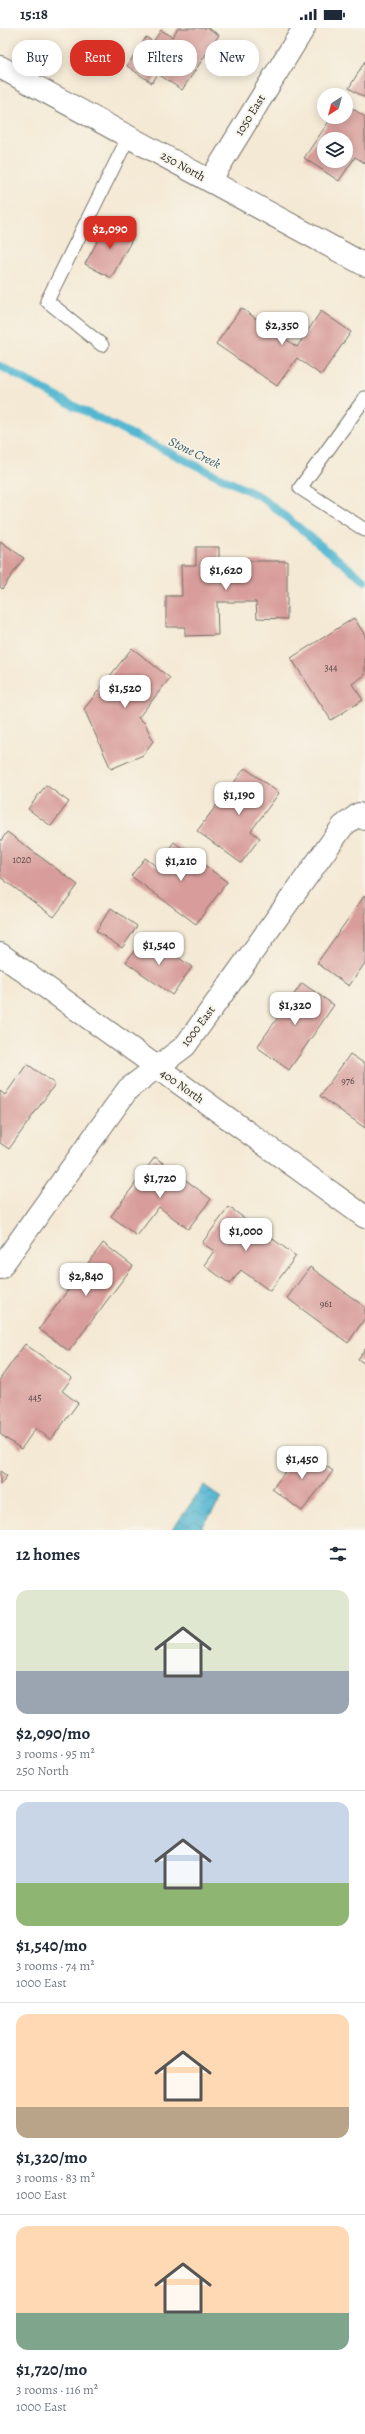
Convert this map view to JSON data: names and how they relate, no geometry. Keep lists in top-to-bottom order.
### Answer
{
  "streets": {
    "street": [
      "1050 East",
      "250 North",
      "1000 East",
      "400 North"
    ]
  },
  "crossings": [
    ["1050 East", "250 North"],
    ["1000 East", "400 North"]
  ],
  "water": ["Stone Creek"],
  "house_numbers": [
    "344",
    "1020",
    "976",
    "961",
    "445"
  ],
  "north": "bottom left",
  "page": {
    "status": "15:18",
    "chip": [
      "Buy",
      "Rent",
      "Filters",
      "New"
    ],
    "price": [
      "$2,090",
      "$2,350",
      "$1,620",
      "$1,520",
      "$1,190",
      "$1,210",
      "$1,540",
      "$1,320",
      "$1,720",
      "$1,000",
      "$2,840",
      "$1,450"
    ],
    "heading": "12 homes",
    "list": [
      {
        "name": "$2,090/mo",
        "note": "3 rooms · 95 m² · 250 North"
      },
      {
        "name": "$1,540/mo",
        "note": "3 rooms · 74 m² · 1000 East"
      },
      {
        "name": "$1,320/mo",
        "note": "3 rooms · 83 m² · 1000 East"
      },
      {
        "name": "$1,720/mo",
        "note": "3 rooms · 116 m² · 1000 East"
      }
    ]
  }
}
